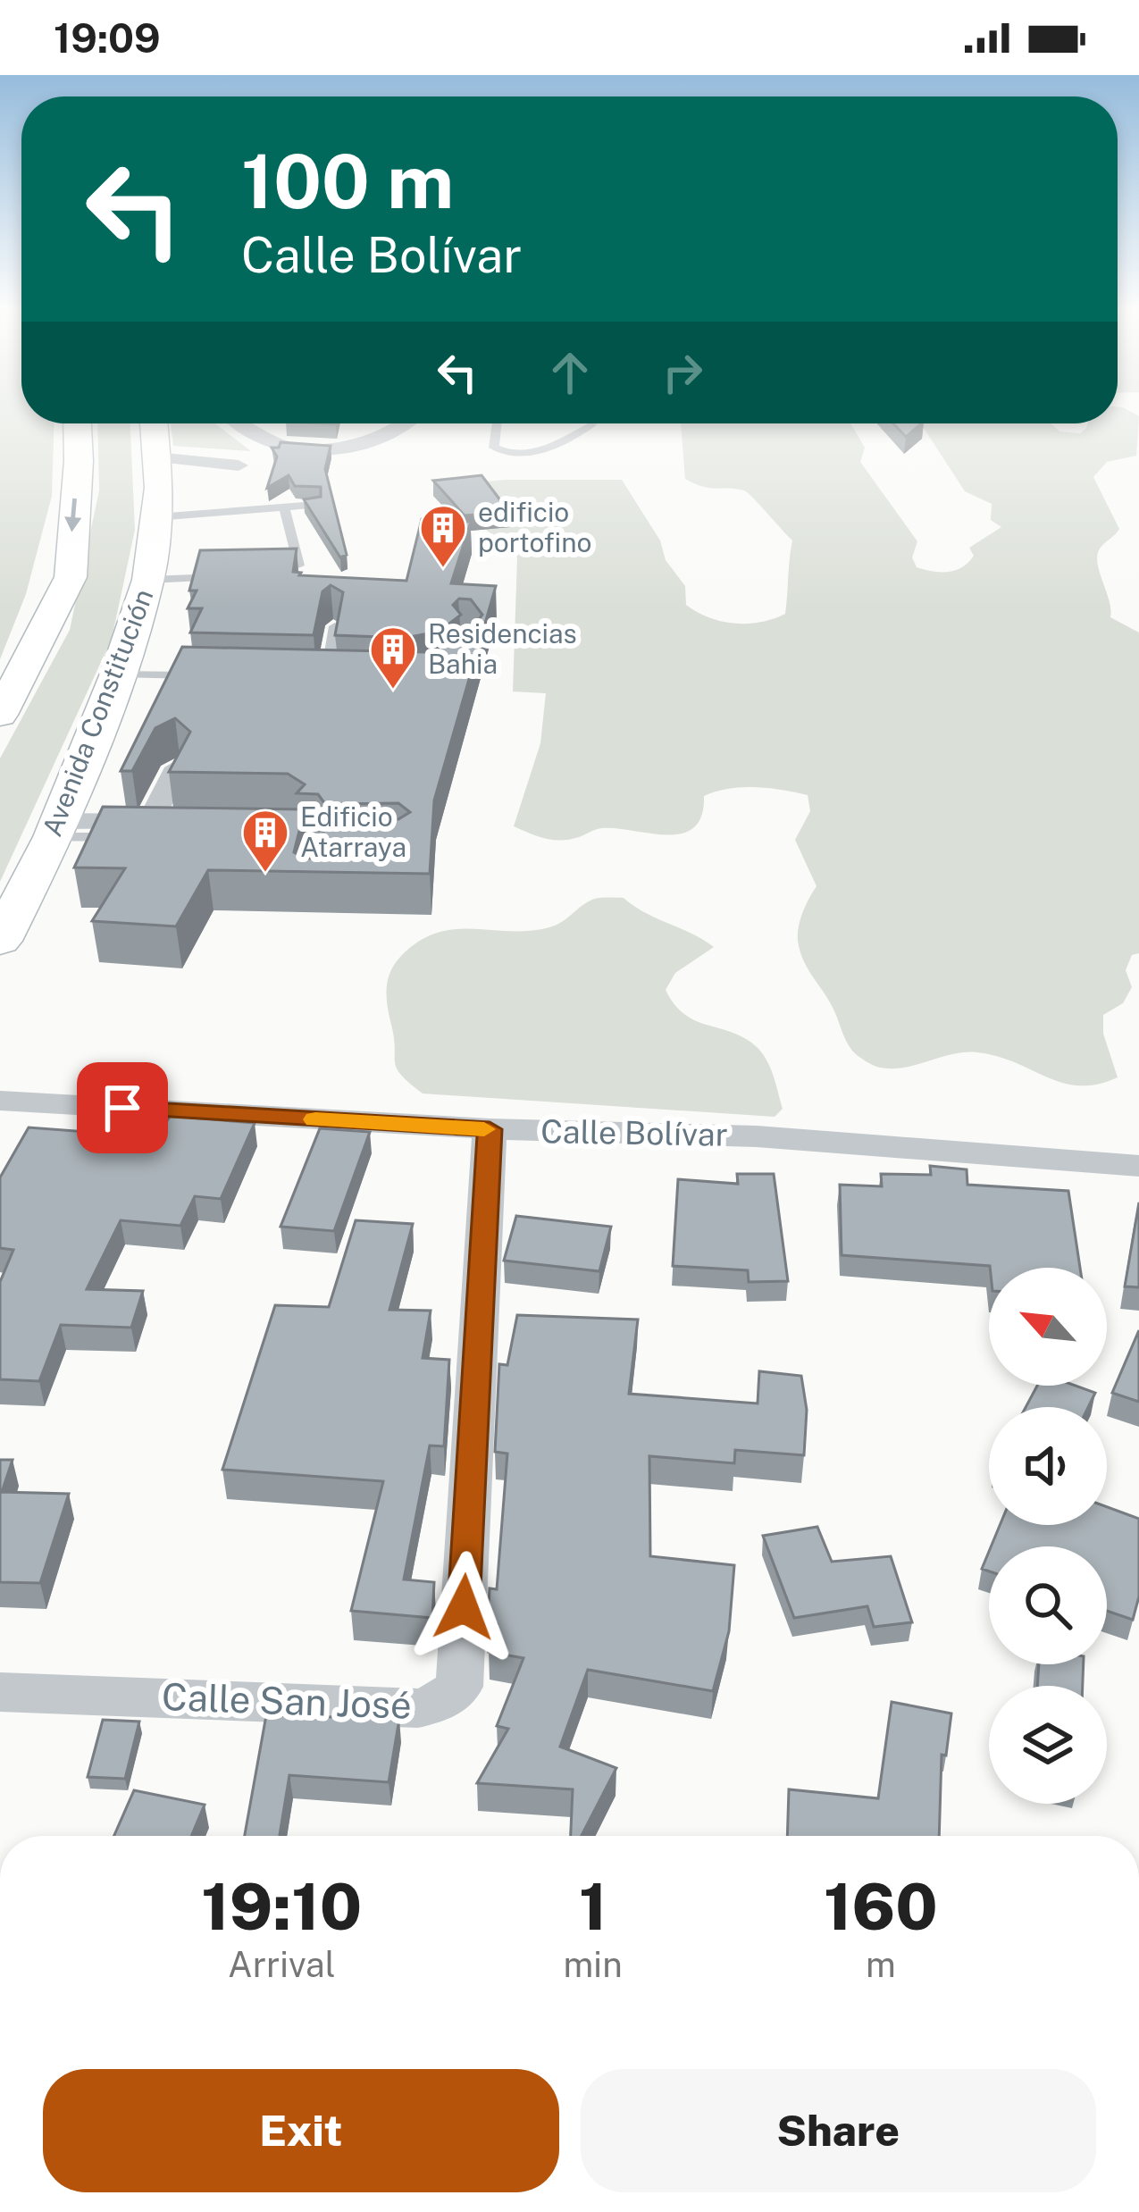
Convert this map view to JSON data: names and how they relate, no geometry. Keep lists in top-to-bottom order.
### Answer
{
  "streets": {
    "main road": ["Avenida Constitución"],
    "street": ["Calle Bolívar", "Calle San José"]
  },
  "crossings": [
    ["Calle Bolívar", "Calle San José"]
  ],
  "places": {
    "building": ["edificio portofino", "Residencias Bahia", "Edificio Atarraya"]
  },
  "north": "top left",
  "page": {
    "status": "19:09",
    "turn": ["100 m", "Calle Bolívar"],
    "eta": [
      "19:10",
      "Arrival",
      "1",
      "min",
      "160",
      "m"
    ],
    "buttons": ["Exit", "Share"]
  }
}
